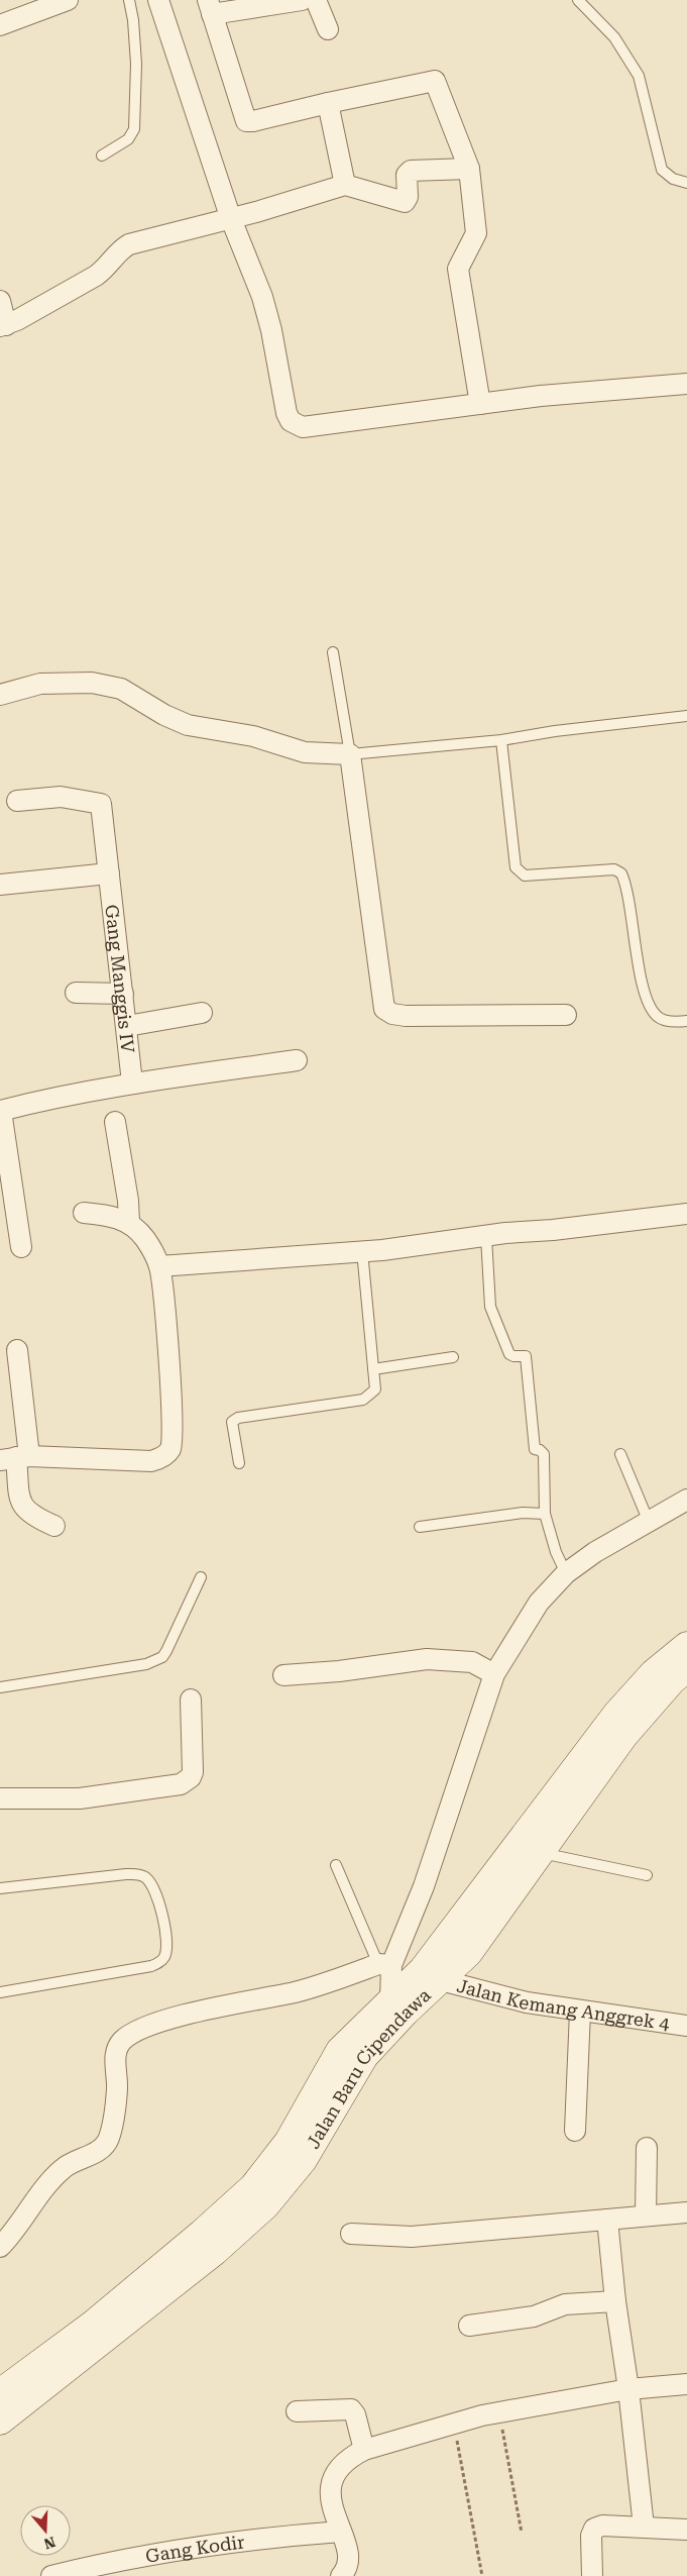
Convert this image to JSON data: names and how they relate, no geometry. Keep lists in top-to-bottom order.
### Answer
{
  "streets": {
    "main road": ["Jalan Baru Cipendawa"],
    "street": ["Gang Manggis IV", "Jalan Kemang Anggrek 4", "Gang Kodir"]
  },
  "crossings": [
    ["Jalan Kemang Anggrek 4", "Jalan Baru Cipendawa"]
  ],
  "north": "bottom"
}
